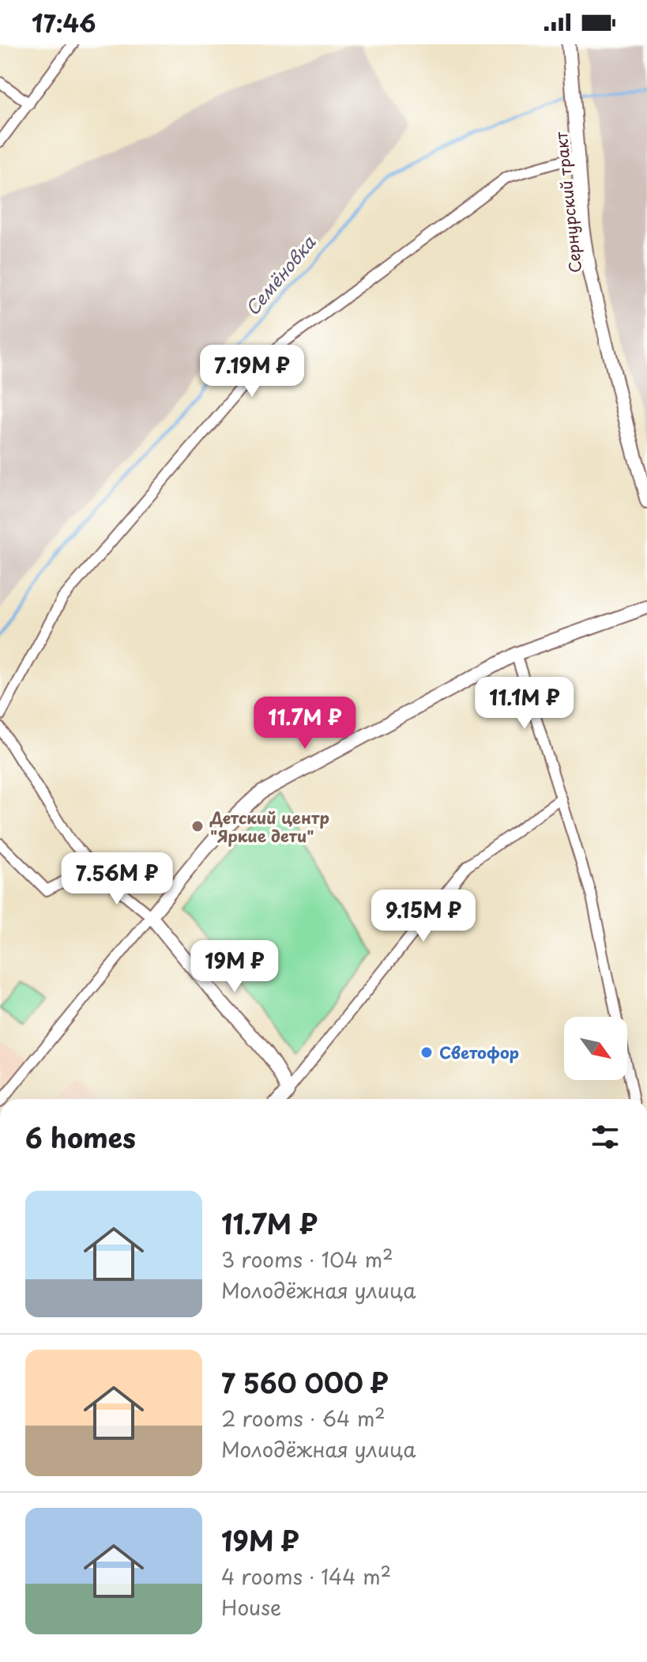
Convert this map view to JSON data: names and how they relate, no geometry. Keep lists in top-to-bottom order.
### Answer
{
  "streets": {
    "street": ["Сернурский тракт"]
  },
  "water": ["Семёновка"],
  "places": ["Детский центр \"Яркие дети\"", "Светофор"],
  "north": "bottom right",
  "page": {
    "status": "17:46",
    "price": [
      "7.19M ₽",
      "11.1M ₽",
      "11.7M ₽",
      "7.56M ₽",
      "9.15M ₽",
      "19M ₽"
    ],
    "heading": "6 homes",
    "list": [
      {
        "name": "11.7M ₽",
        "note": "3 rooms · 104 m² · Молодёжная улица"
      },
      {
        "name": "7 560 000 ₽",
        "note": "2 rooms · 64 m² · Молодёжная улица"
      },
      {
        "name": "19M ₽",
        "note": "4 rooms · 144 m² · House"
      }
    ]
  }
}
